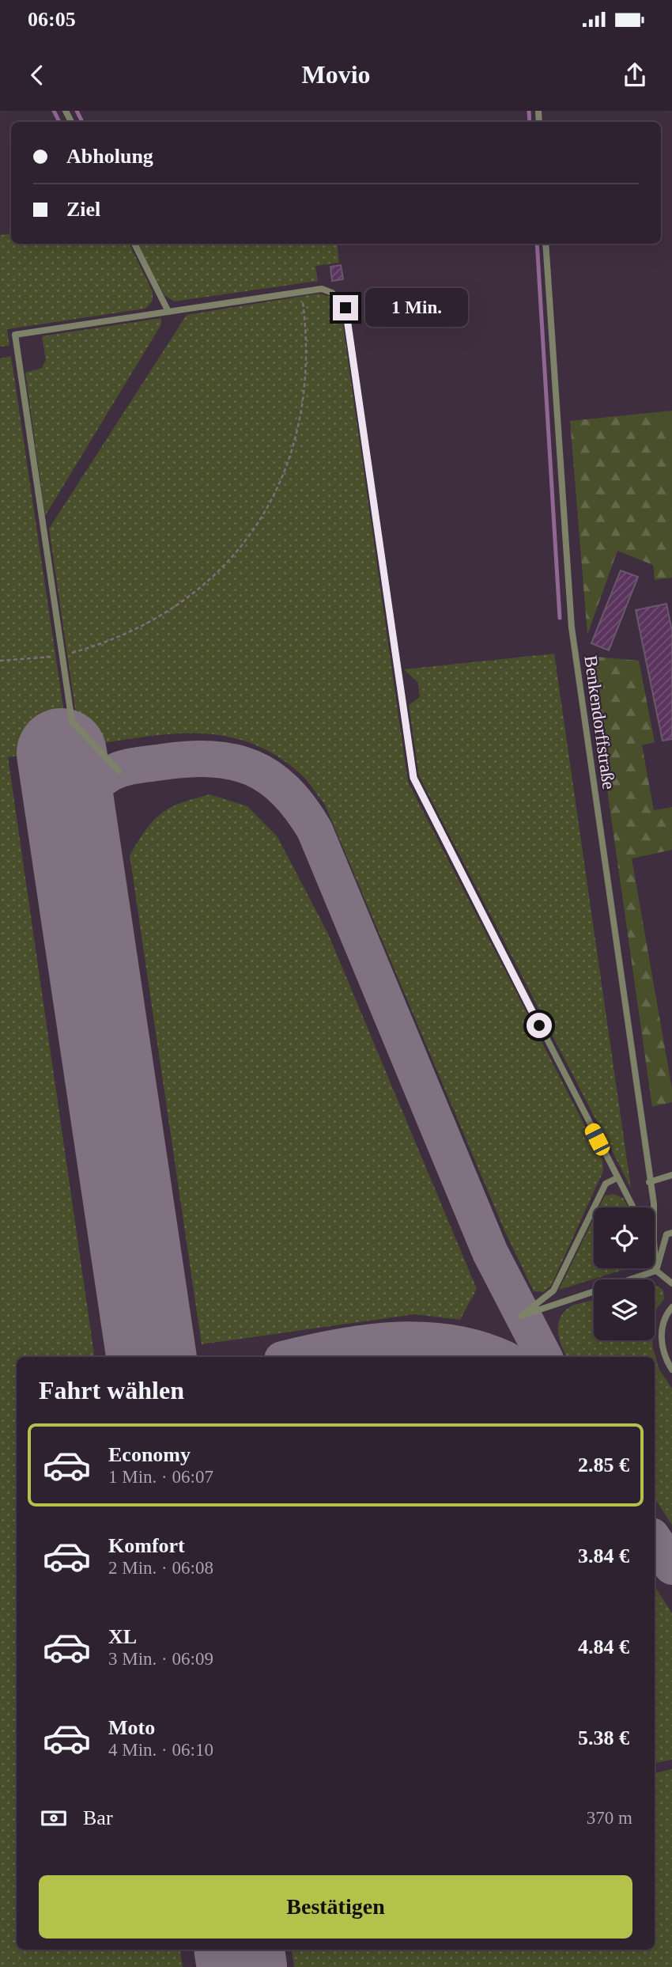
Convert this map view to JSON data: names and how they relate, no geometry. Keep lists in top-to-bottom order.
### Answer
{
  "streets": {
    "lane": ["Benkendorffstraße"]
  },
  "page": {
    "status": "06:05",
    "header": "Movio",
    "banner": ["Abholung", "Ziel"],
    "bubble": "1 Min.",
    "heading": "Fahrt wählen",
    "list": [
      {
        "name": "Economy",
        "note": "1 Min. · 06:07",
        "value": "2.85 €"
      },
      {
        "name": "Komfort",
        "note": "2 Min. · 06:08",
        "value": "3.84 €"
      },
      {
        "name": "XL",
        "note": "3 Min. · 06:09",
        "value": "4.84 €"
      },
      {
        "name": "Moto",
        "note": "4 Min. · 06:10",
        "value": "5.38 €"
      }
    ],
    "pay": ["Bar", "370 m"],
    "buttons": "Bestätigen"
  }
}
